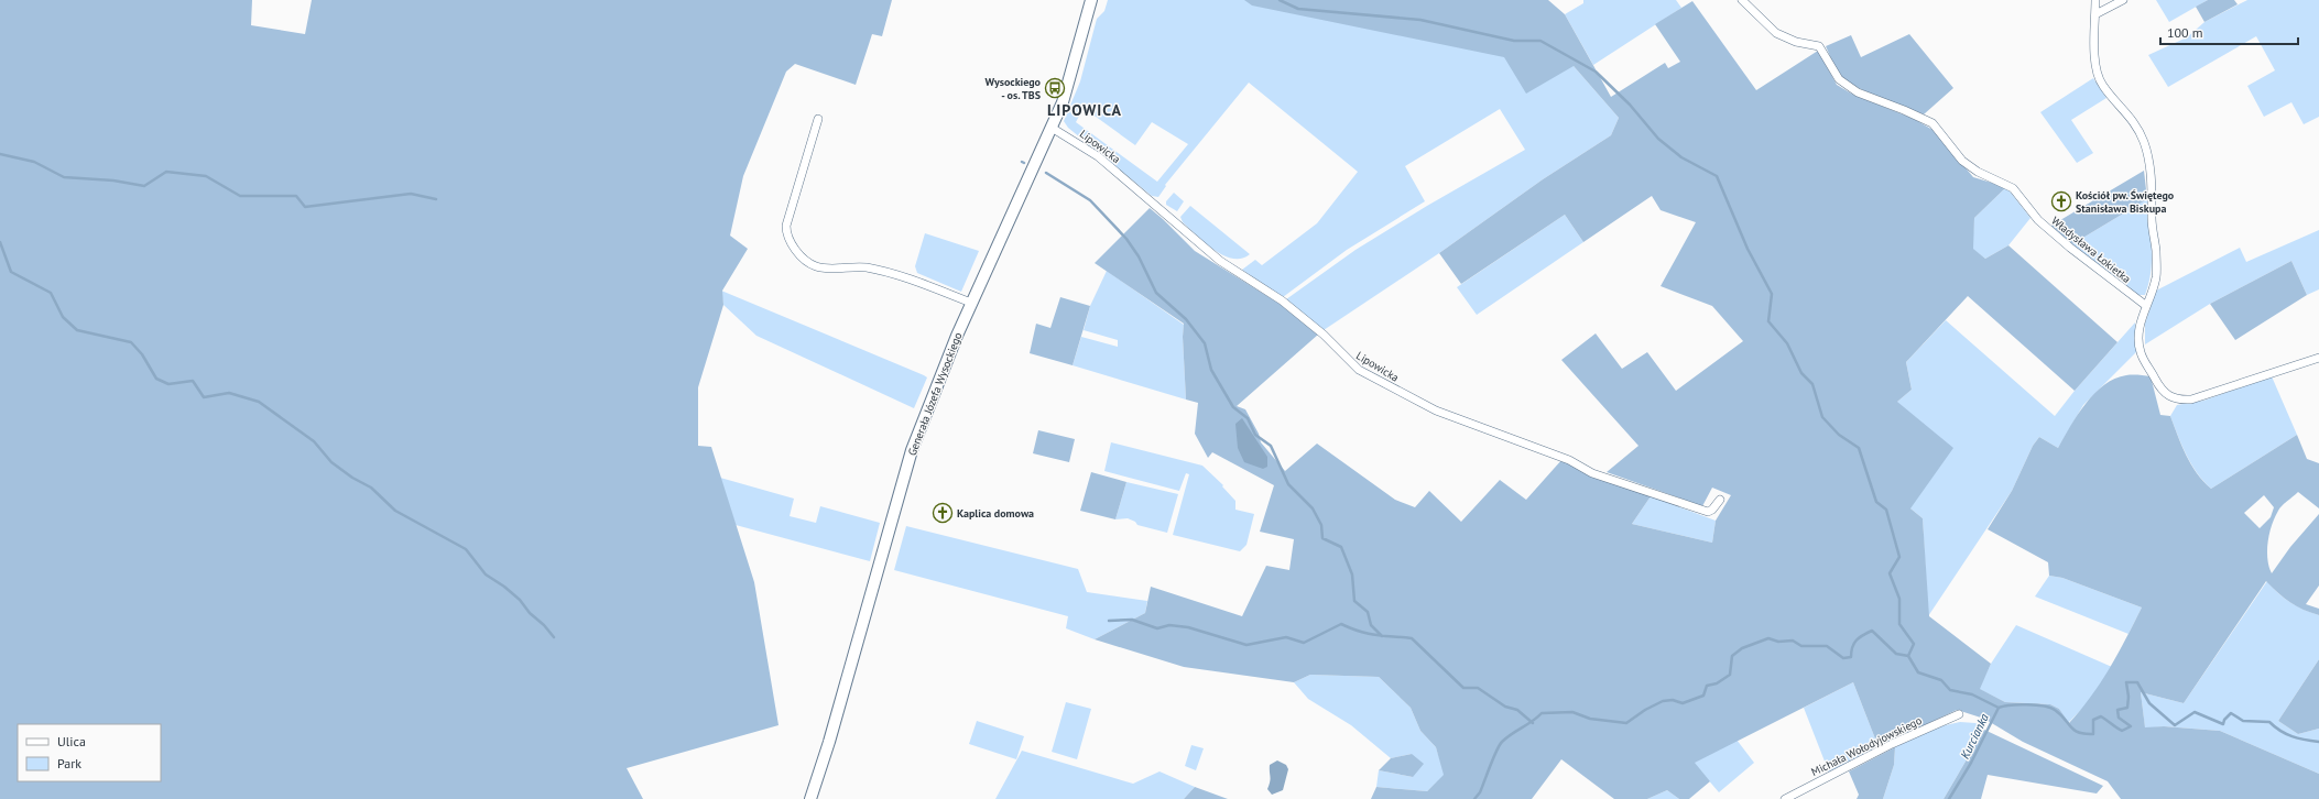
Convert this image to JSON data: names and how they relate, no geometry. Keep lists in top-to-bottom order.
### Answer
{
  "streets": {
    "street": [
      "Lipowicka",
      "Władysława Łokietka",
      "Generała Józefa Wysockiego",
      "Michała Wołodyjowskiego"
    ]
  },
  "crossings": [
    ["Lipowicka", "Generała Józefa Wysockiego"]
  ],
  "districts": ["LIPOWICA"],
  "water": ["Kurcianka"],
  "places": {
    "bus stop": ["Wysockiego - os. TBS"],
    "church": ["Kościół pw. Świętego Stanisława Biskupa", "Kaplica domowa"]
  },
  "legend": ["Ulica", "Park"],
  "scale_bar": "100 m"
}
